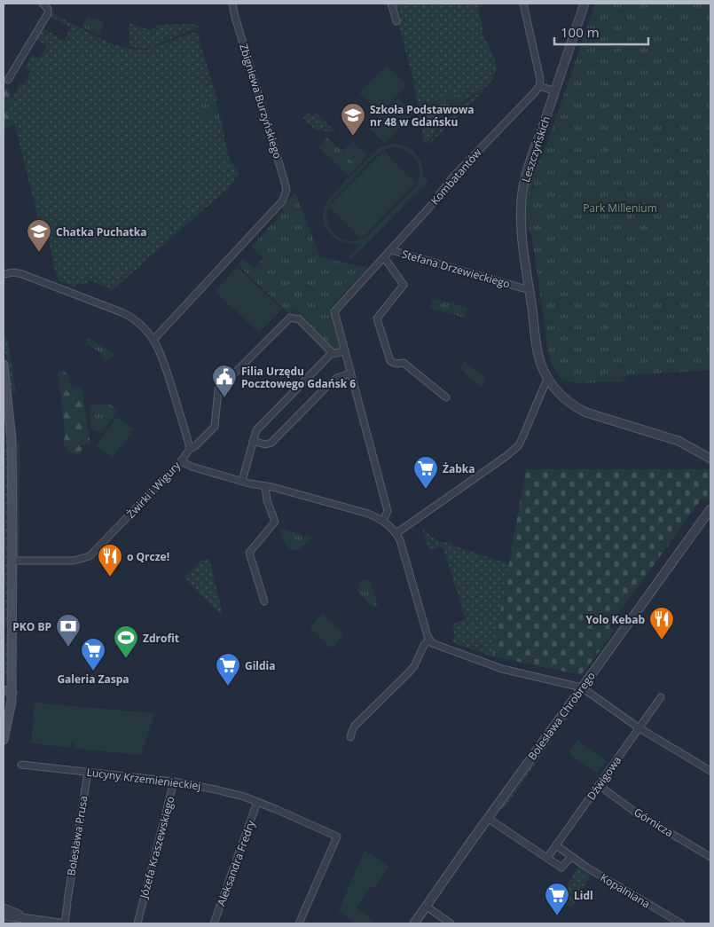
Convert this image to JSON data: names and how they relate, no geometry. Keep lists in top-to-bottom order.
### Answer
{
  "streets": {
    "street": [
      "Zbigniewa Burzyńskiego",
      "Leszczyńskich",
      "Kombatantów",
      "Stefana Drzewieckiego",
      "Żwirki i Wigury",
      "Bolesława Chrobrego",
      "Dźwigowa",
      "Lucyny Krzemienieckiej",
      "Górnicza",
      "Bolesława Prusa",
      "Józefa Kraszewskiego",
      "Aleksandra Fredry",
      "Kopalniana"
    ]
  },
  "crossings": [
    ["Leszczyńskich", "Stefana Drzewieckiego"],
    ["Kombatantów", "Stefana Drzewieckiego"],
    ["Dźwigowa", "Górnicza"],
    ["Dźwigowa", "Kopalniana"],
    ["Lucyny Krzemienieckiej", "Bolesława Prusa"],
    ["Lucyny Krzemienieckiej", "Józefa Kraszewskiego"],
    ["Lucyny Krzemienieckiej", "Aleksandra Fredry"]
  ],
  "parks": ["Park Millenium"],
  "places": {
    "school or university": ["Szkoła Podstawowa nr 48 w Gdańsku", "Chatka Puchatka"],
    "public building": ["Filia Urzędu Pocztowego Gdańsk 6"],
    "supermarket": [
      "Żabka",
      "Galeria Zaspa",
      "Gildia",
      "Lidl"
    ],
    "restaurant": ["o Qrcze!", "Yolo Kebab"],
    "bank": ["PKO BP"],
    "sports": ["Zdrofit"]
  },
  "scale_bar": "100 m"
}
